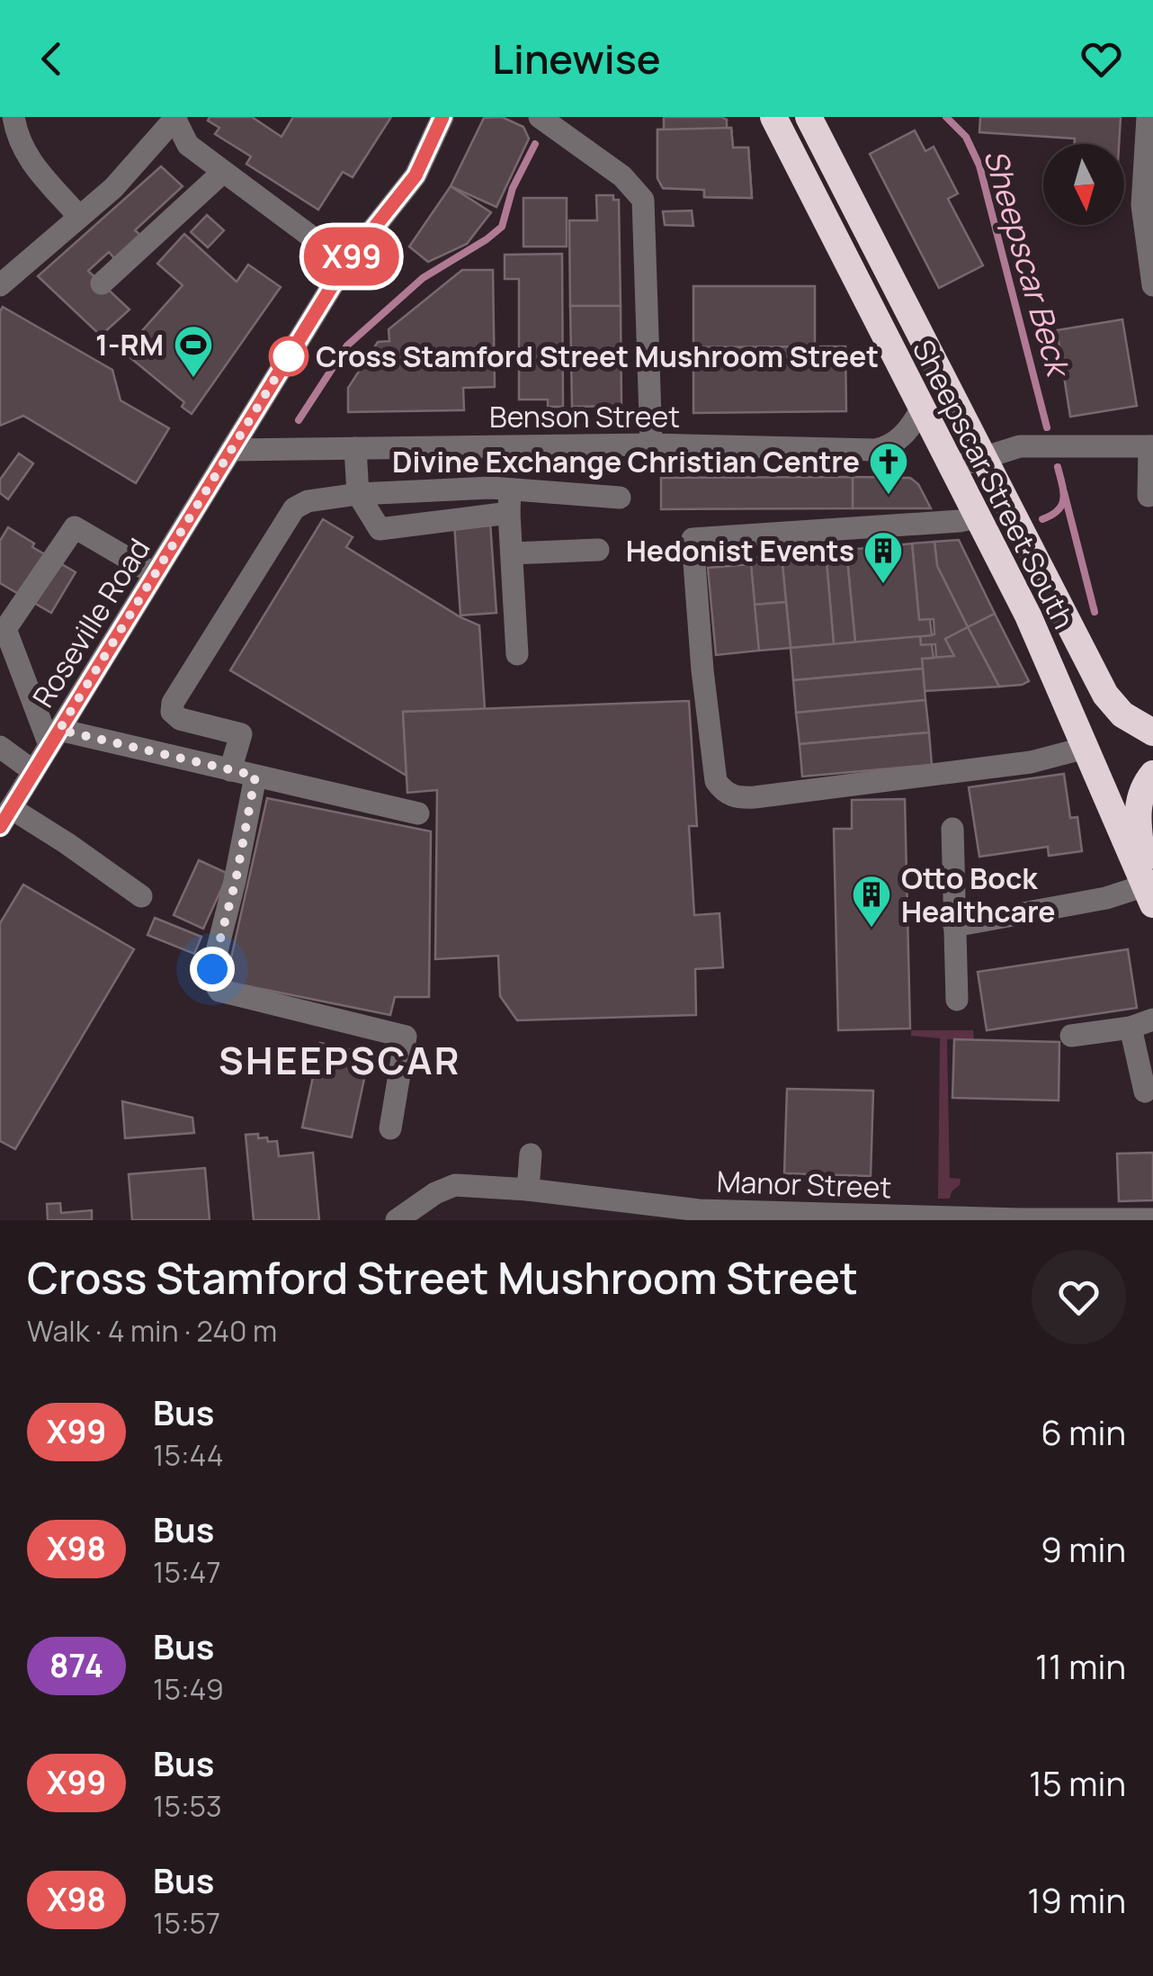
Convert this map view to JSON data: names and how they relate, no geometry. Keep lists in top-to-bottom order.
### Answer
{
  "streets": {
    "highway": ["Sheepscar Street South"],
    "street": ["Benson Street", "Roseville Road", "Manor Street"]
  },
  "crossings": [
    ["Benson Street", "Sheepscar Street South"],
    ["Benson Street", "Roseville Road"]
  ],
  "districts": ["SHEEPSCAR"],
  "water": ["Sheepscar Beck"],
  "places": {
    "other": ["Cross Stamford Street Mushroom Street"],
    "sports": ["1-RM"],
    "church": ["Divine Exchange Christian Centre"],
    "building": ["Hedonist Events", "Otto Bock Healthcare"]
  },
  "lines": ["bus line X99"],
  "north": "bottom",
  "page": {
    "header": "Linewise",
    "on_map": "X99",
    "heading": ["Cross Stamford Street Mushroom Street", "Walk · 4 min · 240 m"],
    "list": [
      {
        "mark": "X99",
        "name": "Bus",
        "note": "15:44",
        "value": "6 min"
      },
      {
        "mark": "X98",
        "name": "Bus",
        "note": "15:47",
        "value": "9 min"
      },
      {
        "mark": "874",
        "name": "Bus",
        "note": "15:49",
        "value": "11 min"
      },
      {
        "mark": "X99",
        "name": "Bus",
        "note": "15:53",
        "value": "15 min"
      },
      {
        "mark": "X98",
        "name": "Bus",
        "note": "15:57",
        "value": "19 min"
      }
    ]
  }
}
